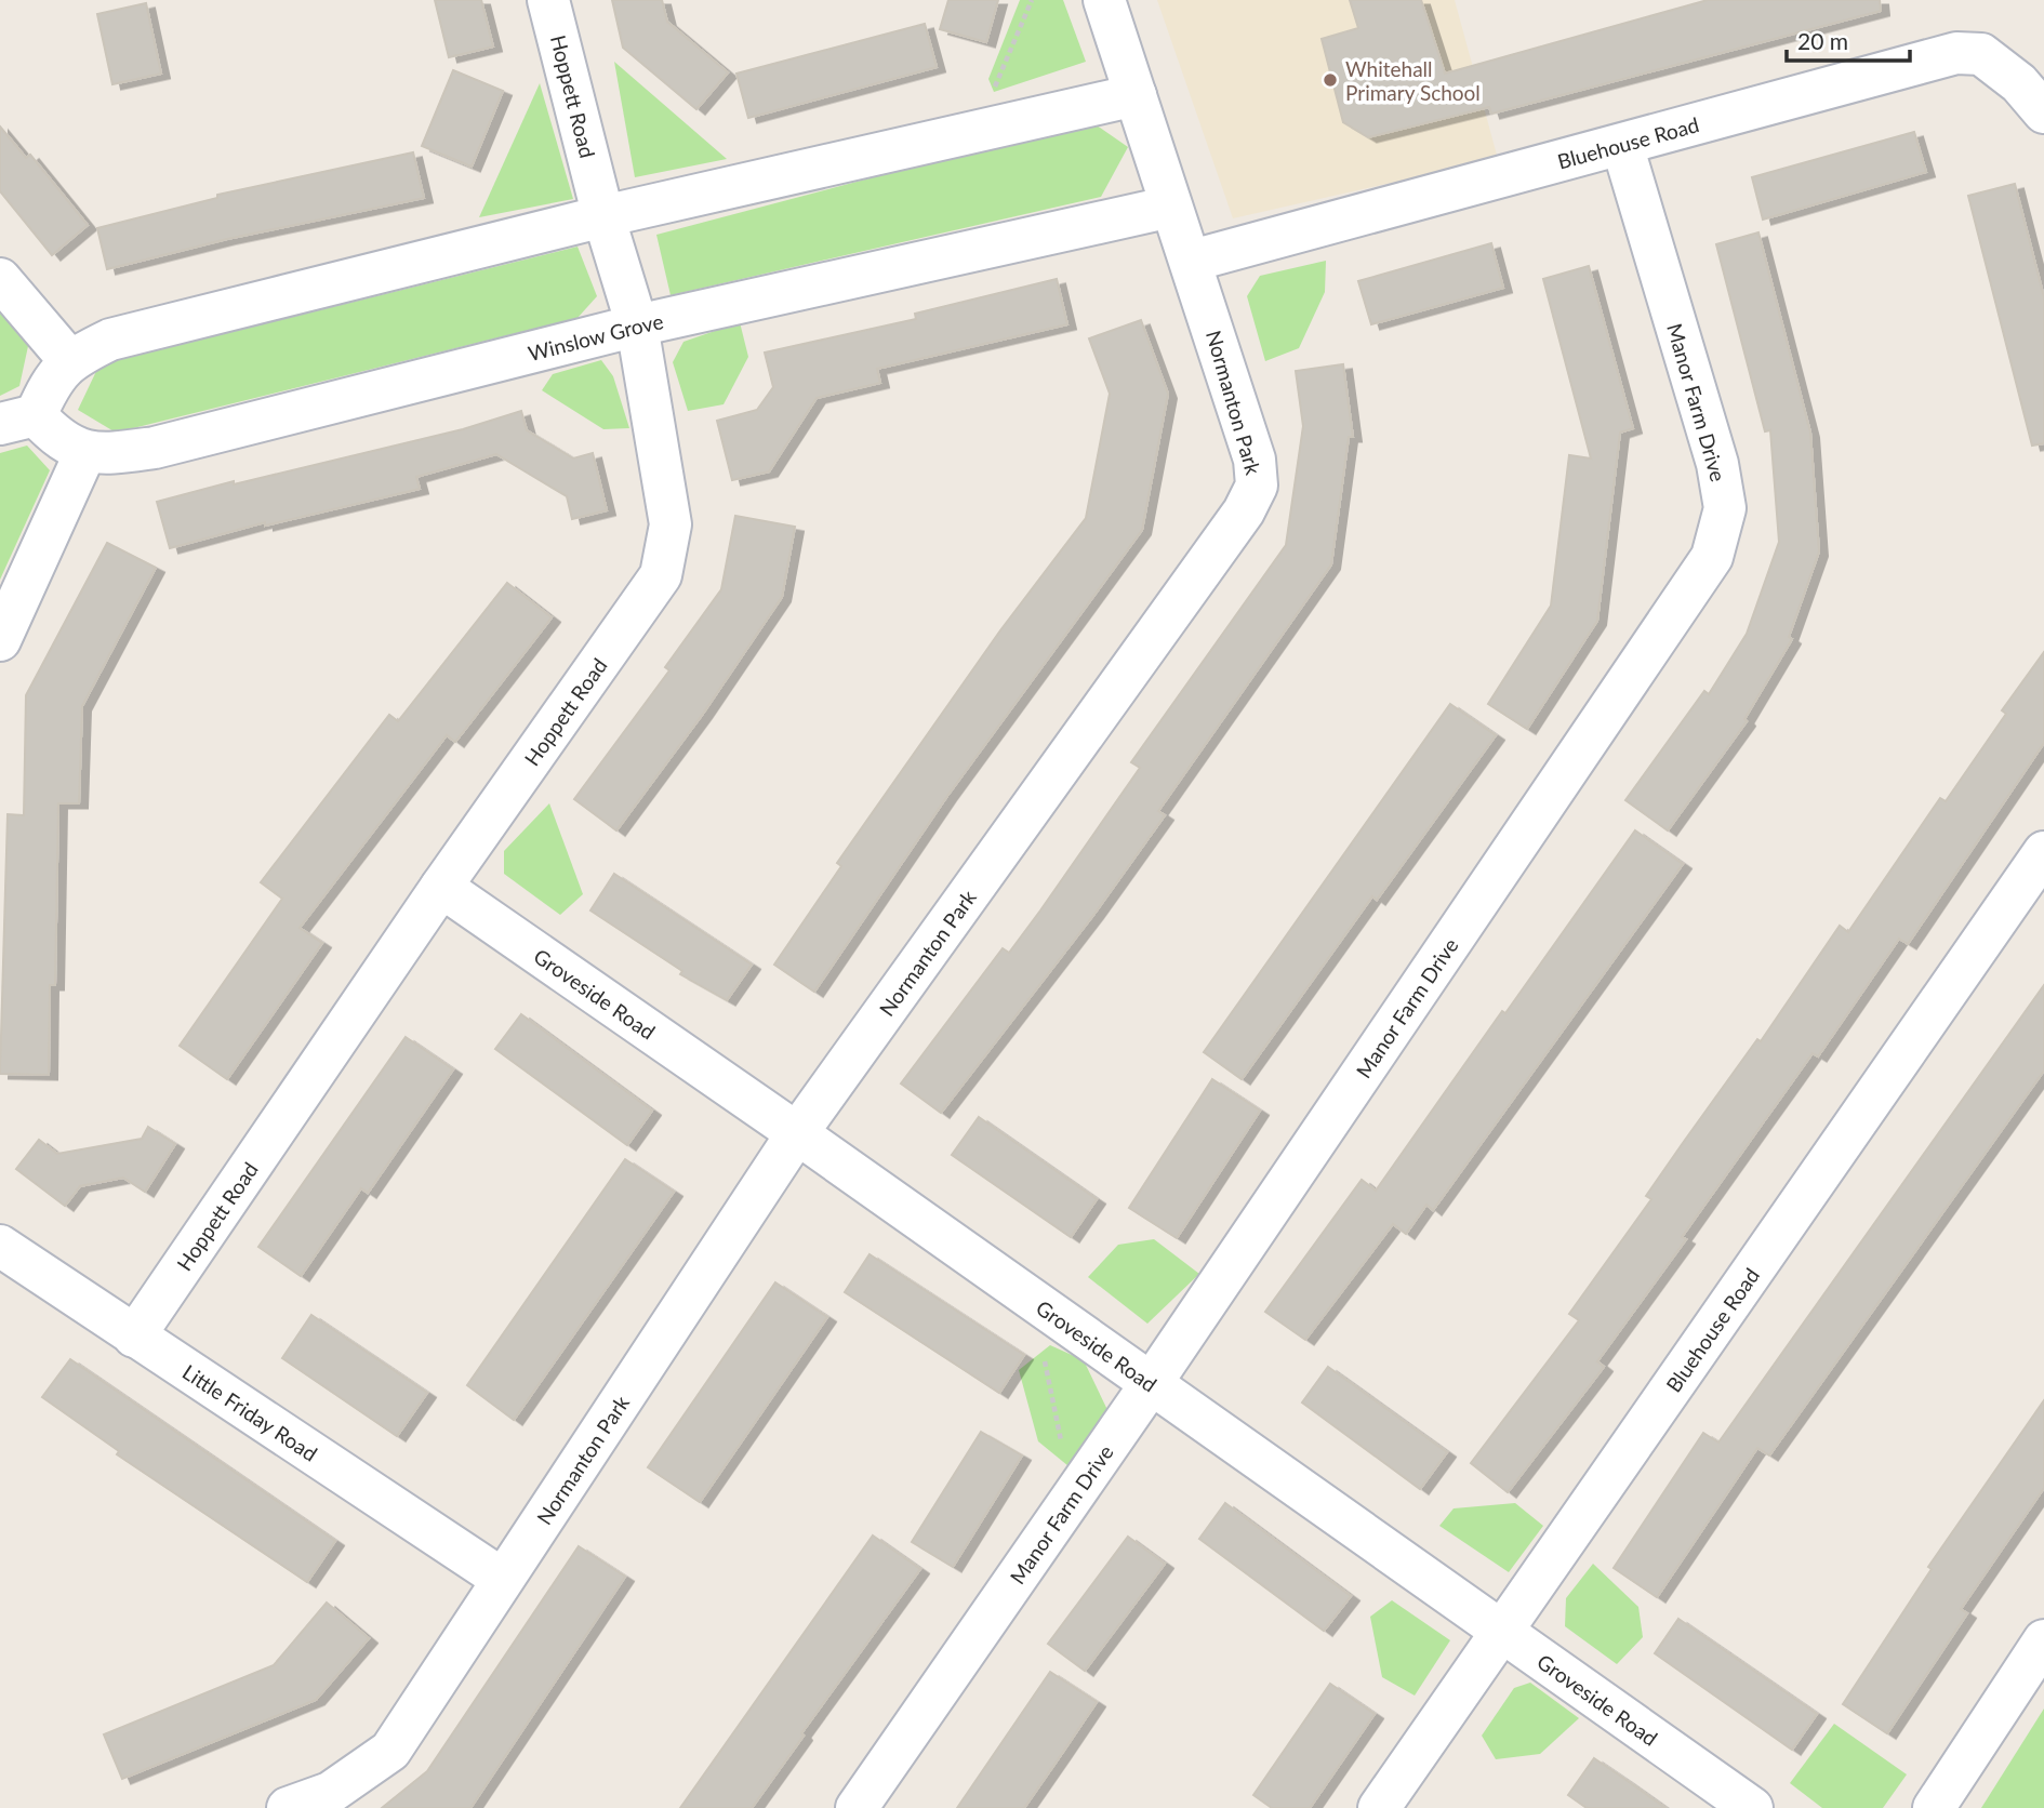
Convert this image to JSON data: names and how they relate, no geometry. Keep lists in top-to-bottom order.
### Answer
{
  "streets": {
    "street": [
      "Hoppett Road",
      "Bluehouse Road",
      "Winslow Grove",
      "Normanton Park",
      "Manor Farm Drive",
      "Groveside Road",
      "Little Friday Road"
    ]
  },
  "crossings": [
    ["Hoppett Road", "Winslow Grove"],
    ["Hoppett Road", "Groveside Road"],
    ["Hoppett Road", "Little Friday Road"],
    ["Bluehouse Road", "Normanton Park"],
    ["Bluehouse Road", "Manor Farm Drive"],
    ["Bluehouse Road", "Groveside Road"],
    ["Winslow Grove", "Normanton Park"],
    ["Normanton Park", "Groveside Road"],
    ["Normanton Park", "Little Friday Road"],
    ["Manor Farm Drive", "Groveside Road"]
  ],
  "places": ["Whitehall Primary School"],
  "scale_bar": "20 m"
}
